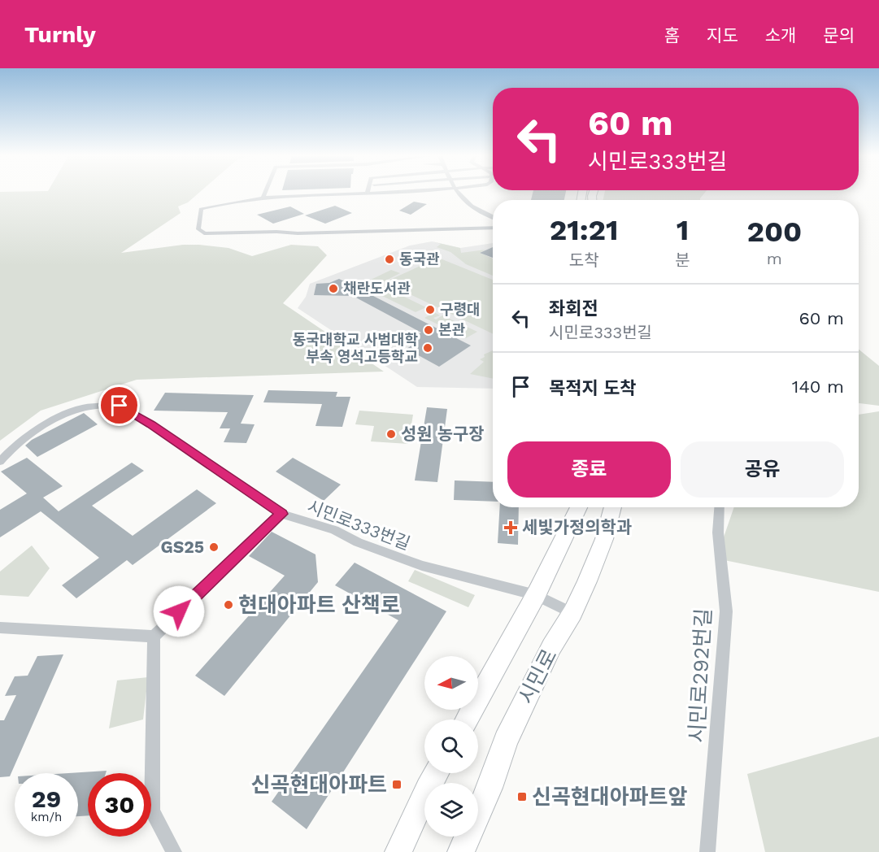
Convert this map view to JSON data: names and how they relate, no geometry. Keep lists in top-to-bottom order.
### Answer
{
  "streets": {
    "main road": ["시민로"],
    "street": ["시민로333번길", "시민로292번길"]
  },
  "crossings": [
    ["시민로333번길", "시민로"]
  ],
  "places": {
    "other": [
      "동국관",
      "채란도서관",
      "구령대",
      "본관",
      "동국대학교 사범대학 부속 영석고등학교",
      "성원 농구장",
      "GS25",
      "현대아파트 산책로"
    ],
    "health": ["세빛가정의학과"],
    "transit": ["신곡현대아파트", "신곡현대아파트앞"]
  },
  "north": "left",
  "page": {
    "header": "Turnly",
    "nav": [
      "홈",
      "지도",
      "소개",
      "문의"
    ],
    "turn": ["60 m", "시민로333번길"],
    "eta": [
      "21:21",
      "도착",
      "1",
      "분",
      "200",
      "m"
    ],
    "list": [
      {
        "name": "좌회전",
        "note": "시민로333번길",
        "value": "60 m"
      },
      {
        "name": "목적지 도착",
        "value": "140 m"
      }
    ],
    "buttons": ["종료", "공유"],
    "speed": "29 km/h",
    "limit": "30"
  }
}
